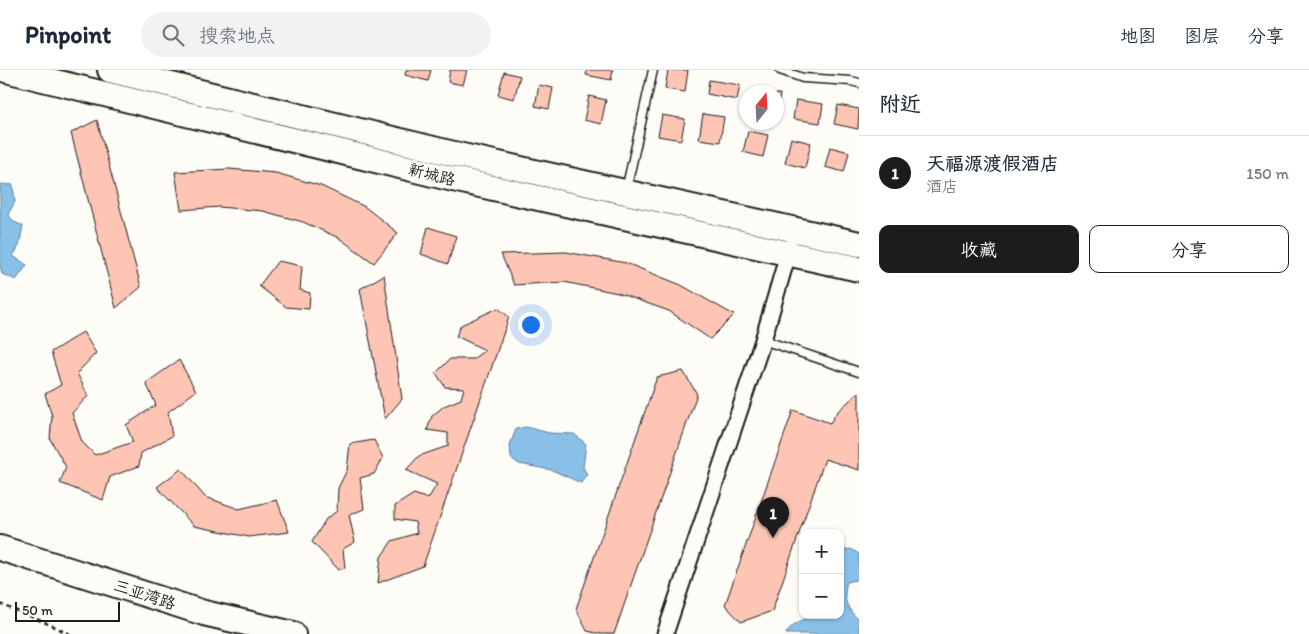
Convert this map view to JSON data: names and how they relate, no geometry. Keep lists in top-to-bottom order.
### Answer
{
  "streets": {
    "main road": ["新城路", "三亚湾路"]
  },
  "scale_bar": "50 m",
  "north": "top",
  "page": {
    "header": "Pinpoint",
    "search": "搜索地点",
    "nav": ["地图", "图层", "分享"],
    "heading": "附近",
    "list": [
      {
        "mark": "1",
        "name": "天福源渡假酒店",
        "note": "酒店",
        "value": "150 m"
      }
    ],
    "buttons": ["收藏", "分享"],
    "pins": "1",
    "map_buttons": ["+", "−"],
    "scale": "50 m"
  }
}
